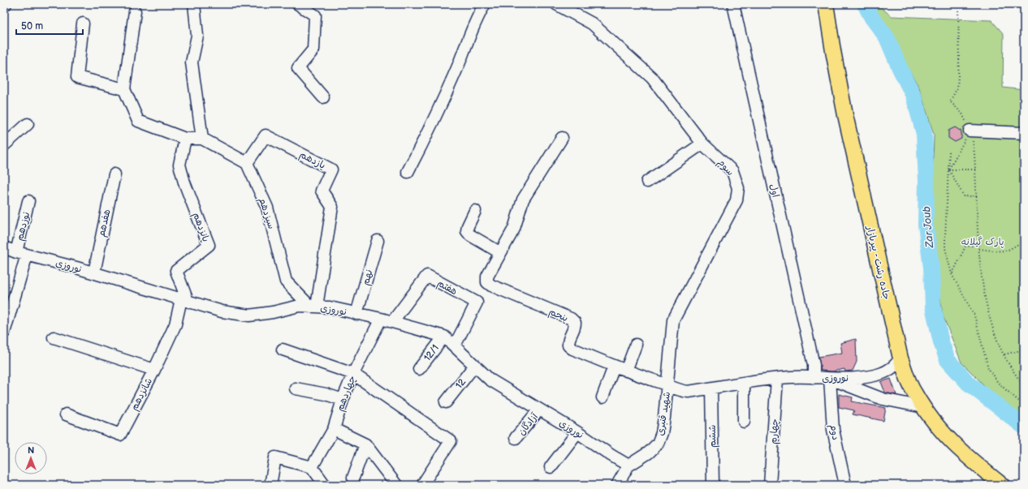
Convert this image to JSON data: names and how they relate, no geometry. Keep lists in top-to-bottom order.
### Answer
{
  "streets": {
    "main road": ["جاده رشت - پیربازار"],
    "street": [
      "یازدهم",
      "سوم",
      "اول",
      "سیزدهم",
      "هفدهم",
      "نوزدهم",
      "پانزدهم",
      "نوروزی",
      "نهم",
      "هفتم",
      "پنجم",
      "12/1",
      "12",
      "چهاردهم",
      "شانزدهم",
      "شهید قنبری",
      "آزادگان",
      "چهارم",
      "دوم",
      "ششم"
    ]
  },
  "crossings": [
    ["یازدهم", "سیزدهم"],
    ["یازدهم", "نوروزی"],
    ["سوم", "نوروزی"],
    ["سوم", "پنجم"],
    ["سوم", "شهید قنبری"],
    ["اول", "نوروزی"],
    ["سیزدهم", "نوروزی"],
    ["هفدهم", "نوروزی"],
    ["نوزدهم", "نوروزی"],
    ["پانزدهم", "نوروزی"],
    ["پانزدهم", "شانزدهم"],
    ["جاده رشت - پیربازار", "نوروزی"],
    ["نوروزی", "نهم"],
    ["نوروزی", "هفتم"],
    ["نوروزی", "پنجم"],
    ["نوروزی", "12/1"],
    ["نوروزی", "12"],
    ["نوروزی", "چهاردهم"],
    ["نوروزی", "شانزدهم"],
    ["نوروزی", "شهید قنبری"],
    ["نوروزی", "آزادگان"],
    ["نوروزی", "چهارم"],
    ["نوروزی", "دوم"],
    ["نوروزی", "ششم"],
    ["هفتم", "چهاردهم"],
    ["پنجم", "شهید قنبری"]
  ],
  "water": ["Zar Joub"],
  "parks": ["پارک گیلانه"],
  "scale_bar": "50 m",
  "north": "top"
}
